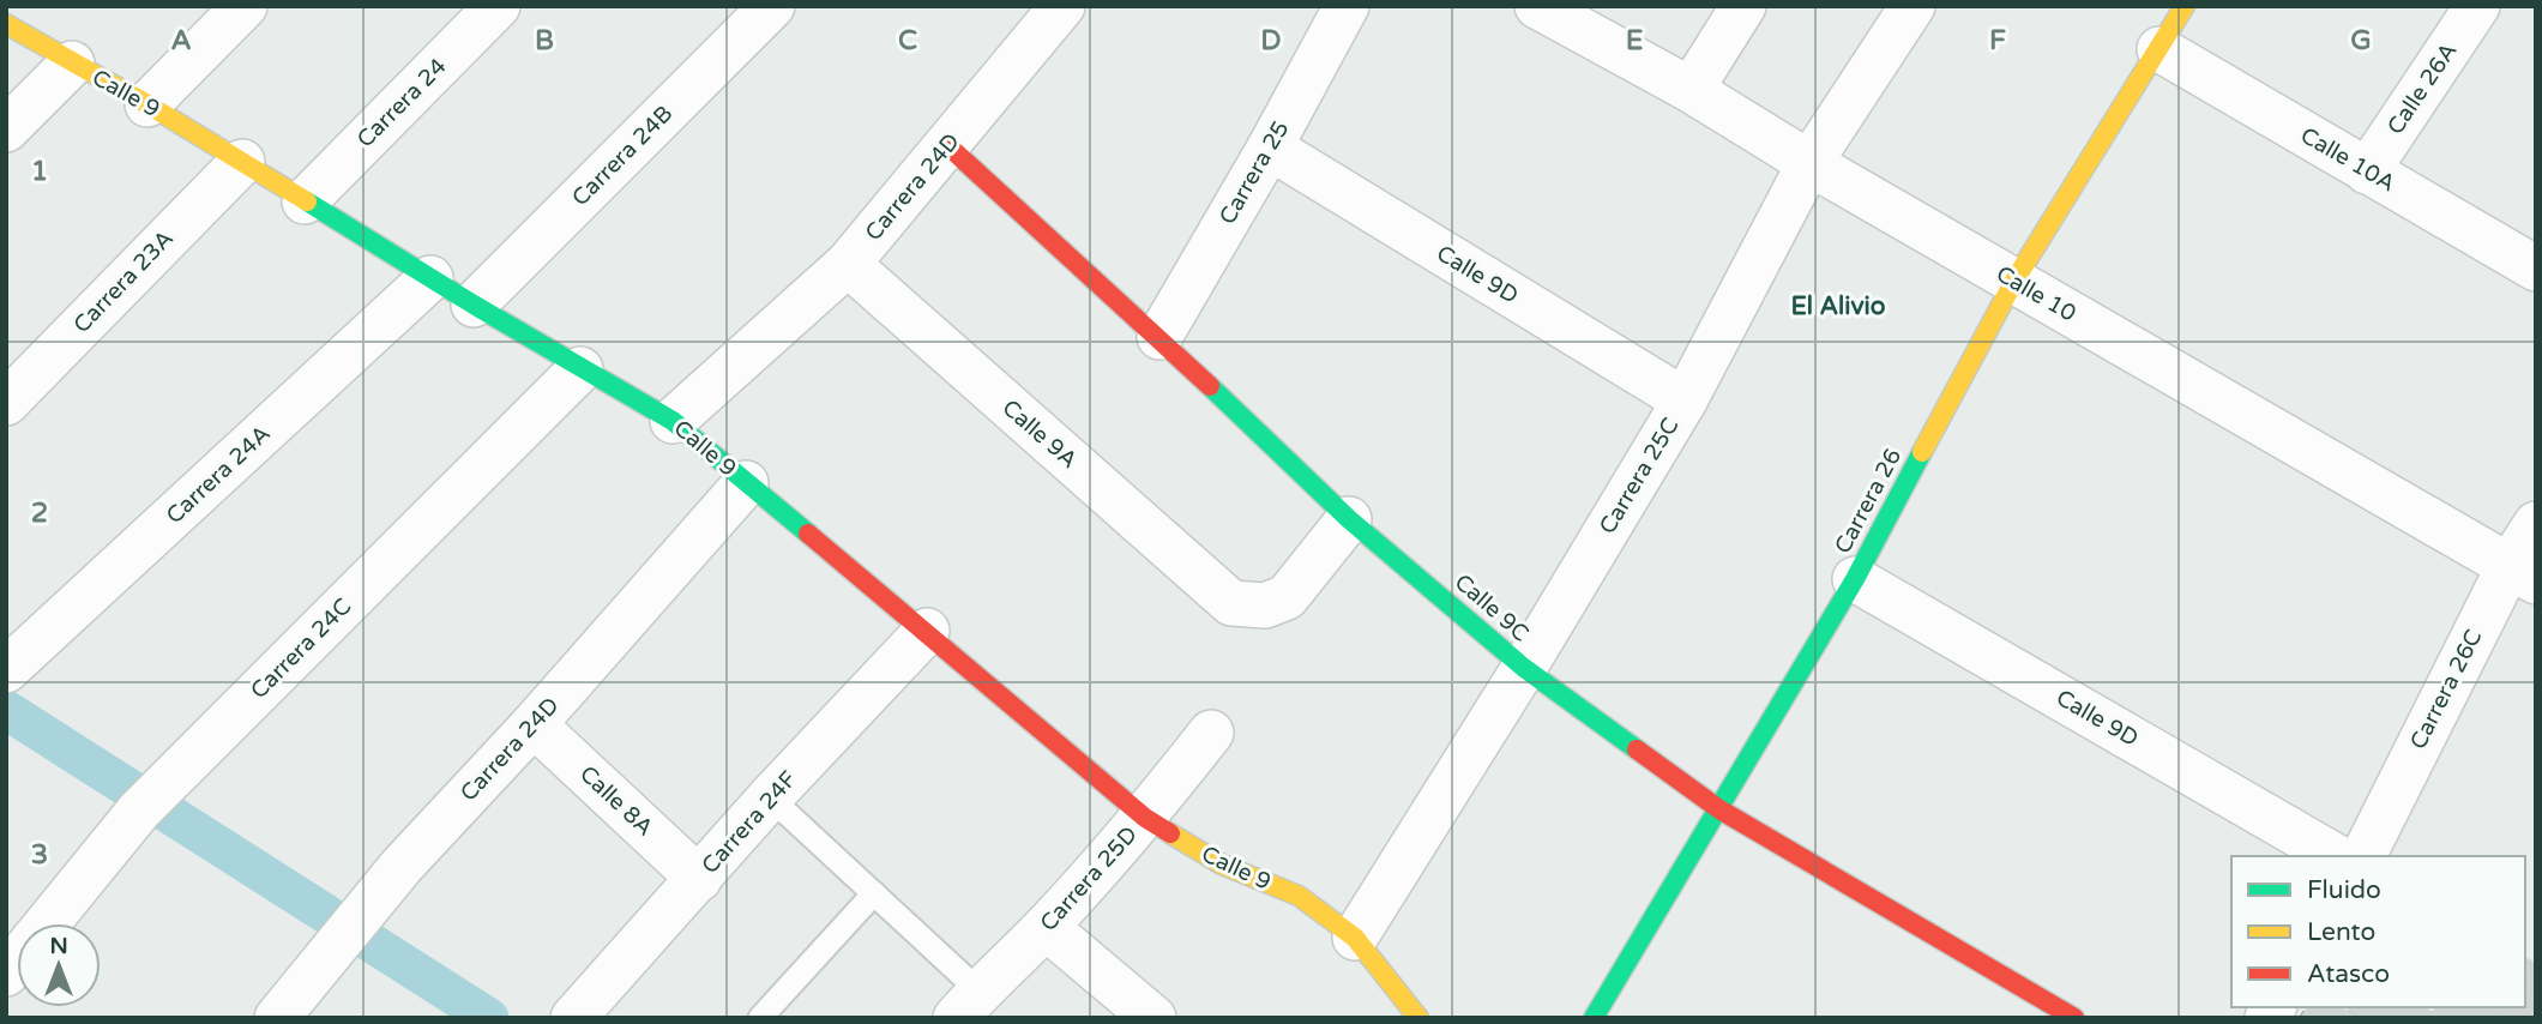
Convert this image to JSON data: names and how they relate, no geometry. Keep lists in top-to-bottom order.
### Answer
{
  "streets": {
    "street": [
      "Calle 26A",
      "Calle 9",
      "Carrera 24",
      "Carrera 24B",
      "Calle 10A",
      "Carrera 25",
      "Carrera 24D",
      "Calle 9D",
      "Carrera 23A",
      "Calle 10",
      "Calle 9A",
      "Carrera 24A",
      "Carrera 25C",
      "Carrera 26",
      "Calle 9C",
      "Carrera 24C",
      "Carrera 26C",
      "Calle 8A",
      "Carrera 24F",
      "Carrera 25D"
    ]
  },
  "crossings": [
    ["Calle 26A", "Calle 10A"],
    ["Calle 9", "Carrera 24"],
    ["Calle 9", "Carrera 24B"],
    ["Calle 9", "Carrera 24D"],
    ["Calle 9", "Carrera 23A"],
    ["Calle 9", "Carrera 24A"],
    ["Calle 9", "Carrera 25C"],
    ["Calle 9", "Carrera 24C"],
    ["Calle 9", "Carrera 24F"],
    ["Calle 9", "Carrera 25D"],
    ["Calle 10A", "Carrera 26"],
    ["Carrera 25", "Calle 9D"],
    ["Carrera 25", "Calle 9C"],
    ["Carrera 24D", "Calle 9A"],
    ["Carrera 24D", "Calle 9C"],
    ["Carrera 24D", "Calle 8A"],
    ["Calle 9D", "Carrera 25C"],
    ["Calle 9D", "Carrera 26"],
    ["Calle 10", "Carrera 25C"],
    ["Calle 10", "Carrera 26"],
    ["Calle 10", "Carrera 26C"],
    ["Calle 9A", "Calle 9C"],
    ["Carrera 25C", "Calle 9C"],
    ["Carrera 26", "Calle 9C"],
    ["Calle 8A", "Carrera 24F"]
  ],
  "districts": ["El Alivio"],
  "legend": ["Fluido", "Lento", "Atasco"],
  "north": "top",
  "grid": {
    "columns": [
      "A",
      "B",
      "C",
      "D",
      "E",
      "F",
      "G"
    ],
    "rows": ["1", "2", "3"]
  }
}
